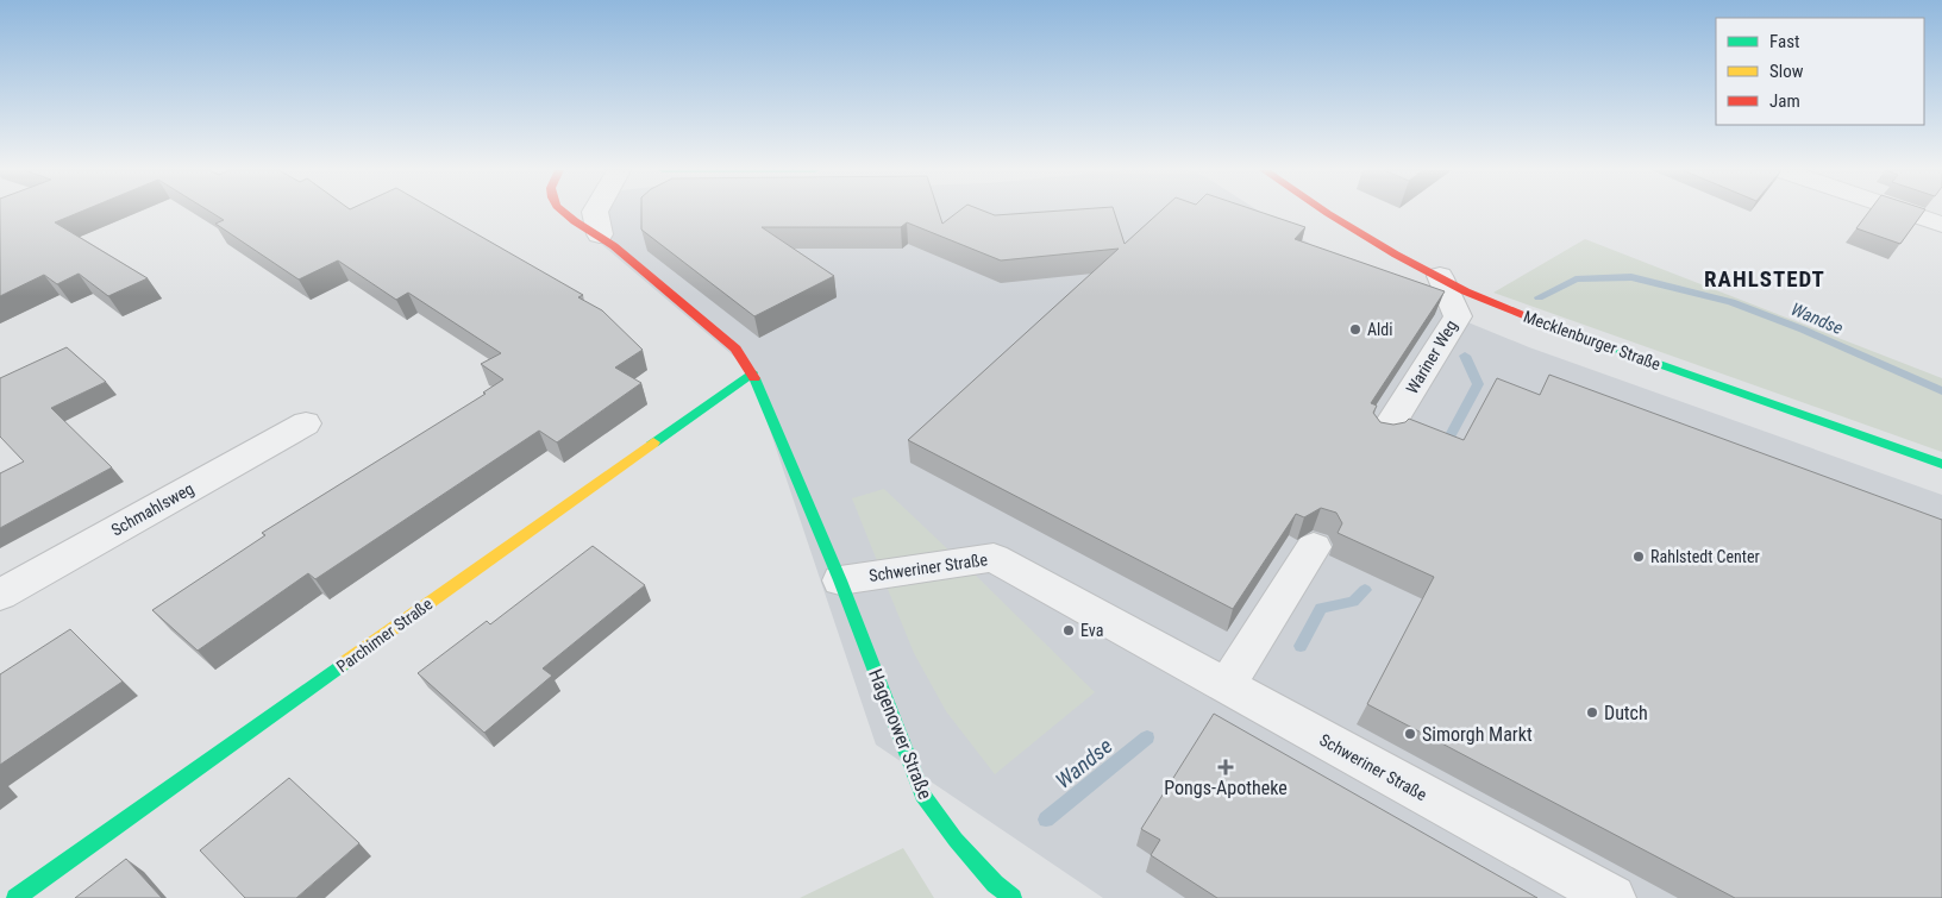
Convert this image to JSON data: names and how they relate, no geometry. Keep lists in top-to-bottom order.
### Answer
{
  "streets": {
    "street": [
      "Mecklenburger Straße",
      "Wariner Weg",
      "Schmahlsweg",
      "Schweriner Straße",
      "Parchimer Straße",
      "Hagenower Straße"
    ]
  },
  "crossings": [
    ["Mecklenburger Straße", "Wariner Weg"],
    ["Schweriner Straße", "Hagenower Straße"]
  ],
  "districts": ["RAHLSTEDT"],
  "water": ["Wandse"],
  "places": {
    "other": [
      "Aldi",
      "Rahlstedt Center",
      "Eva",
      "Dutch",
      "Simorgh Markt"
    ],
    "health": ["Pongs-Apotheke"]
  },
  "legend": ["Fast", "Slow", "Jam"]
}
